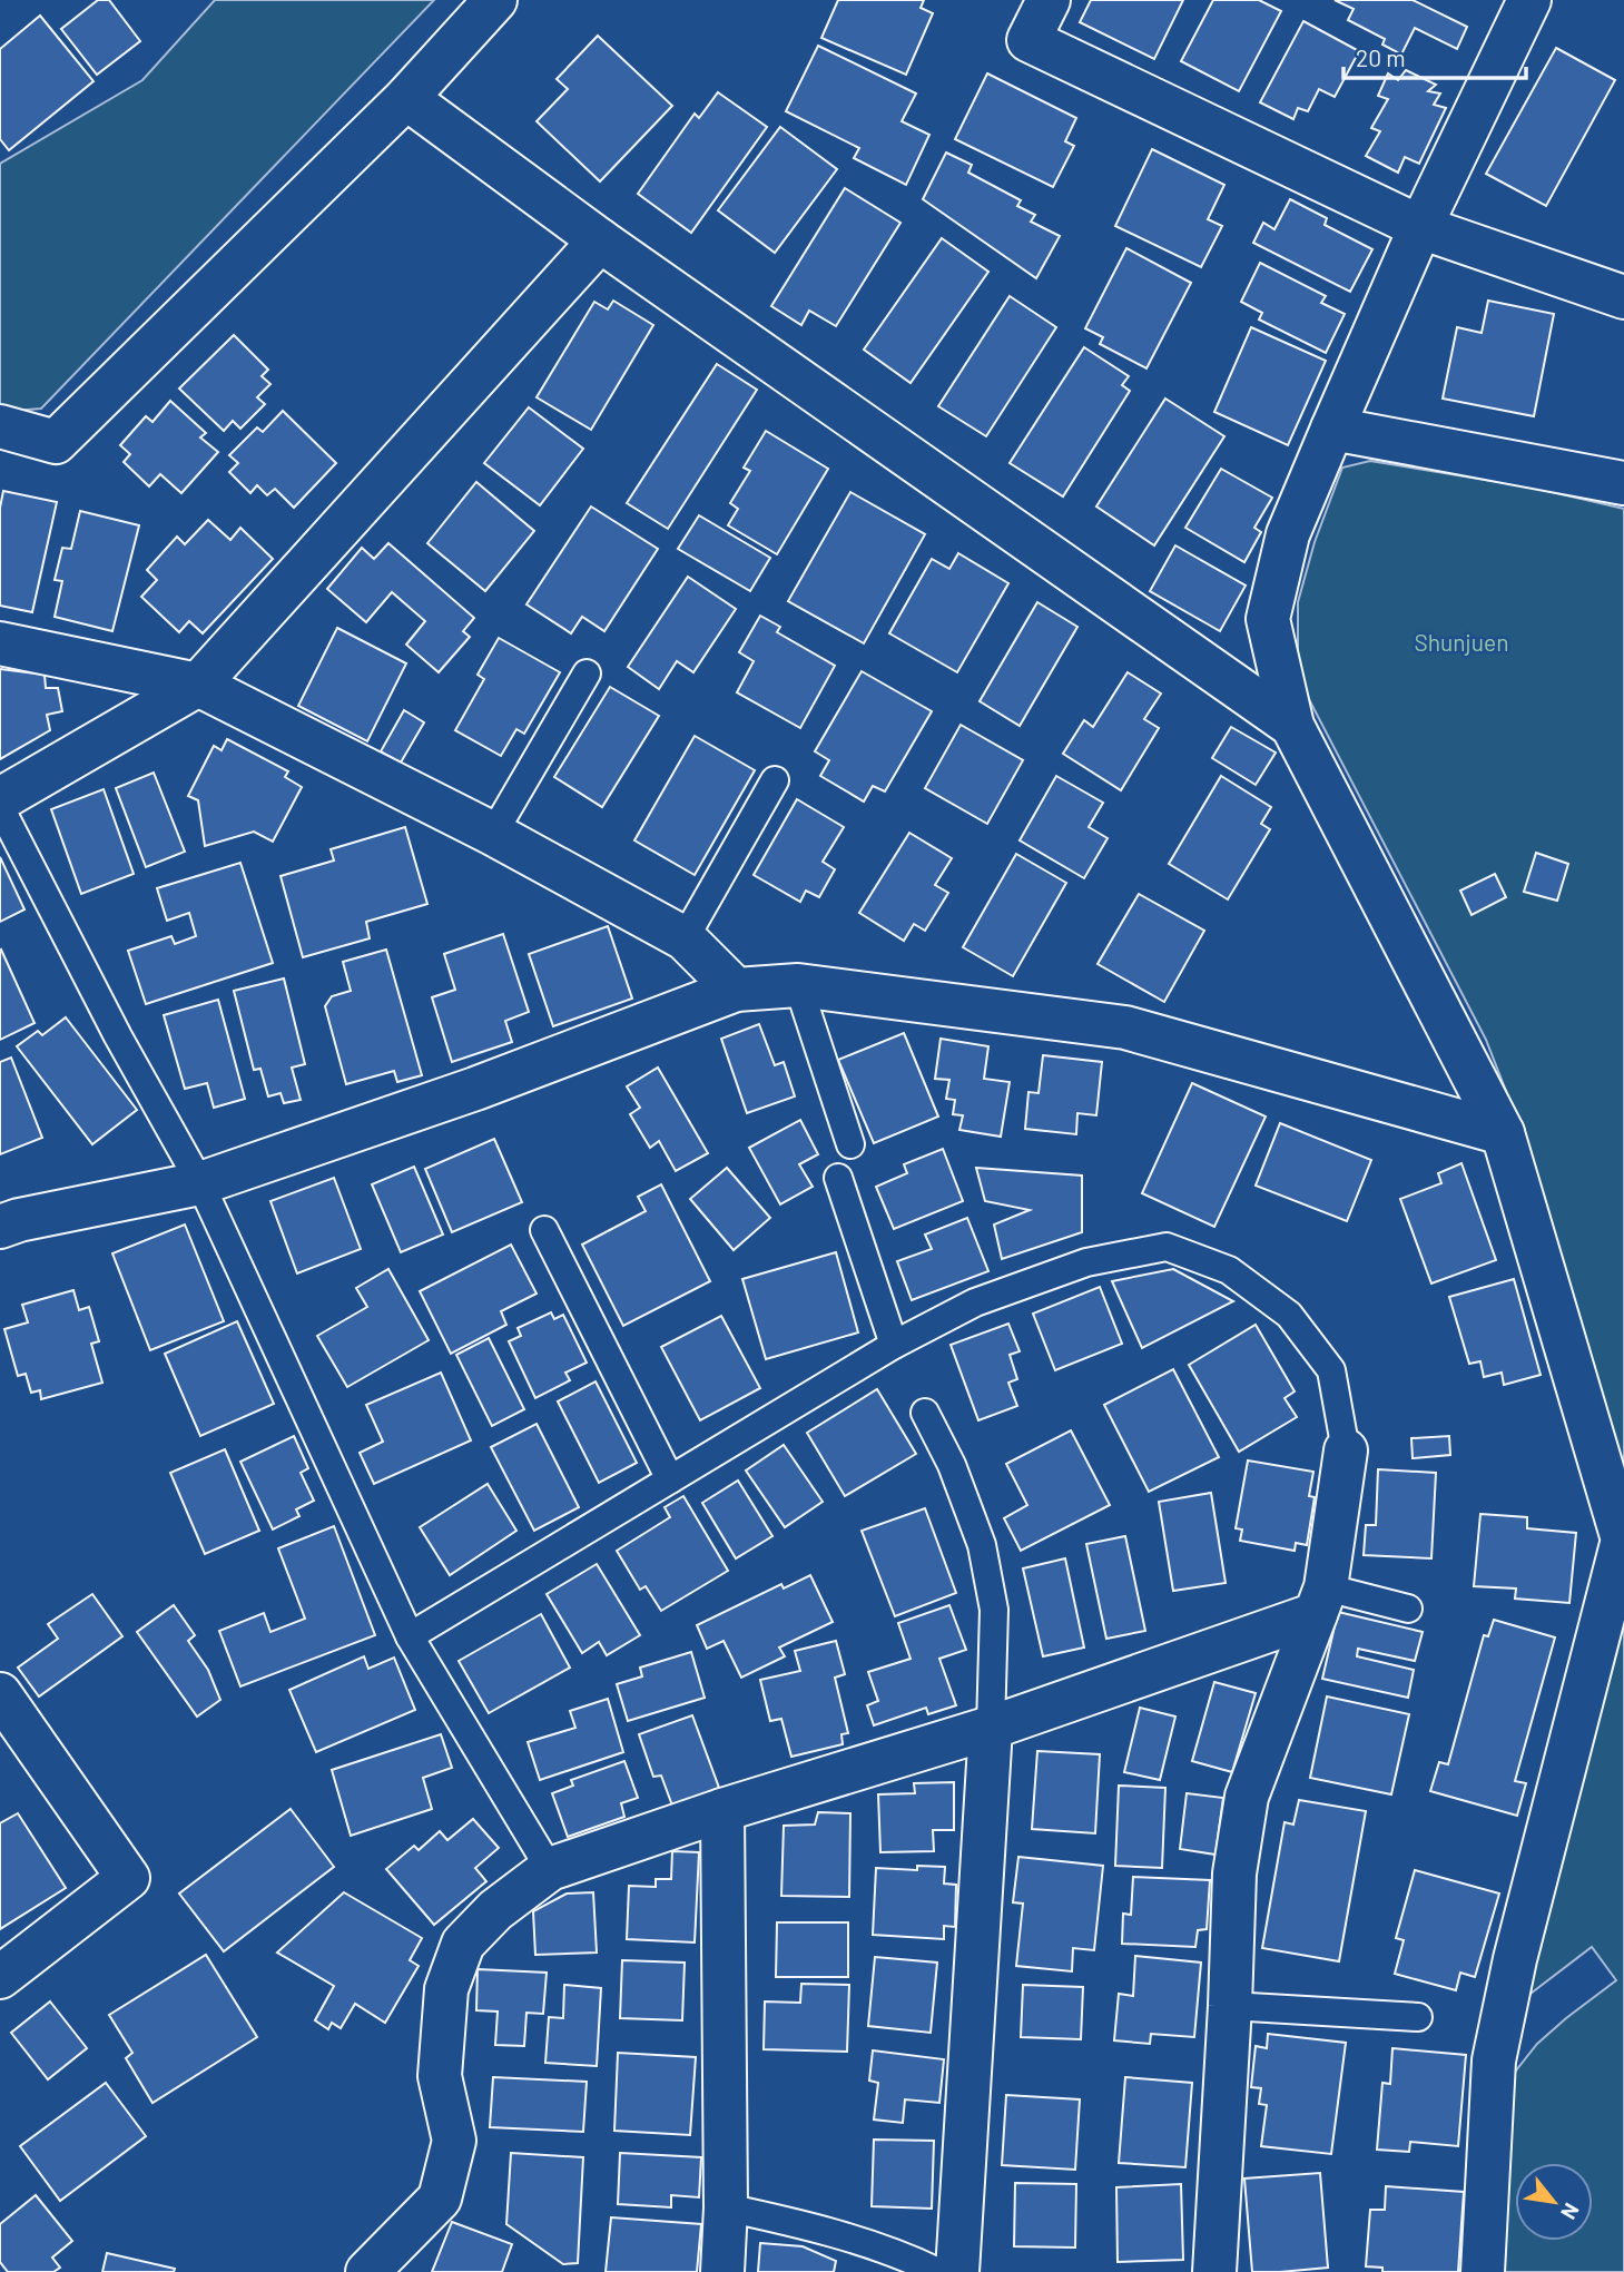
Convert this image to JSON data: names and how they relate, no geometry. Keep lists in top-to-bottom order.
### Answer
{
  "parks": ["Shunjuen"],
  "scale_bar": "20 m",
  "north": "bottom right"
}
